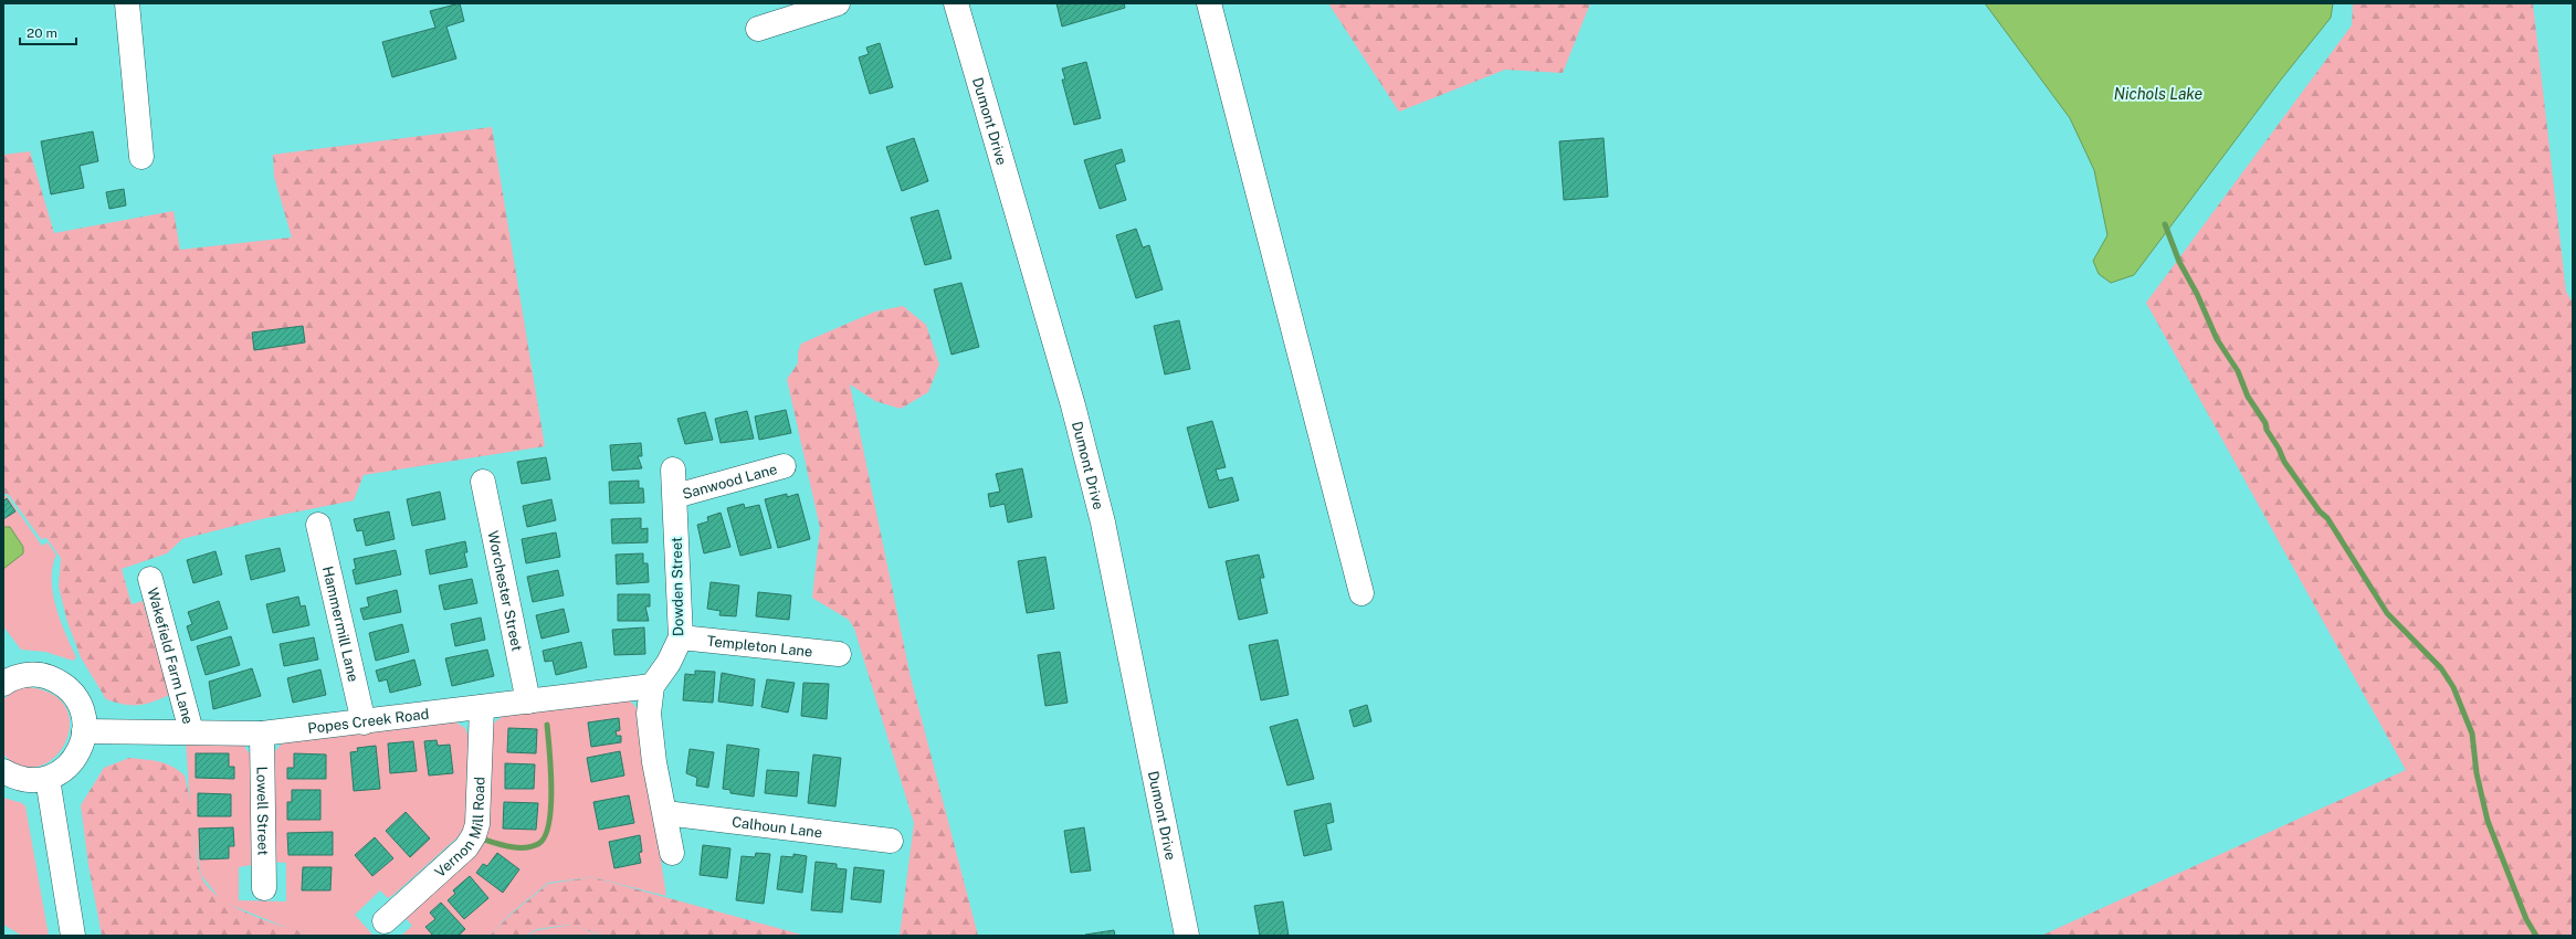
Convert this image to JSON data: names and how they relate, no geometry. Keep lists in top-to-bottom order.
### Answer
{
  "streets": {
    "street": [
      "Dumont Drive",
      "Sanwood Lane",
      "Dowden Street",
      "Worchester Street",
      "Hammermill Lane",
      "Templeton Lane",
      "Wakefield Farm Lane",
      "Popes Creek Road",
      "Lowell Street",
      "Vernon Mill Road",
      "Calhoun Lane"
    ]
  },
  "crossings": [
    ["Sanwood Lane", "Dowden Street"],
    ["Dowden Street", "Templeton Lane"],
    ["Dowden Street", "Popes Creek Road"],
    ["Dowden Street", "Calhoun Lane"],
    ["Worchester Street", "Popes Creek Road"],
    ["Hammermill Lane", "Popes Creek Road"],
    ["Wakefield Farm Lane", "Popes Creek Road"],
    ["Popes Creek Road", "Lowell Street"],
    ["Popes Creek Road", "Vernon Mill Road"]
  ],
  "water": ["Nichols Lake"],
  "scale_bar": "20 m"
}
